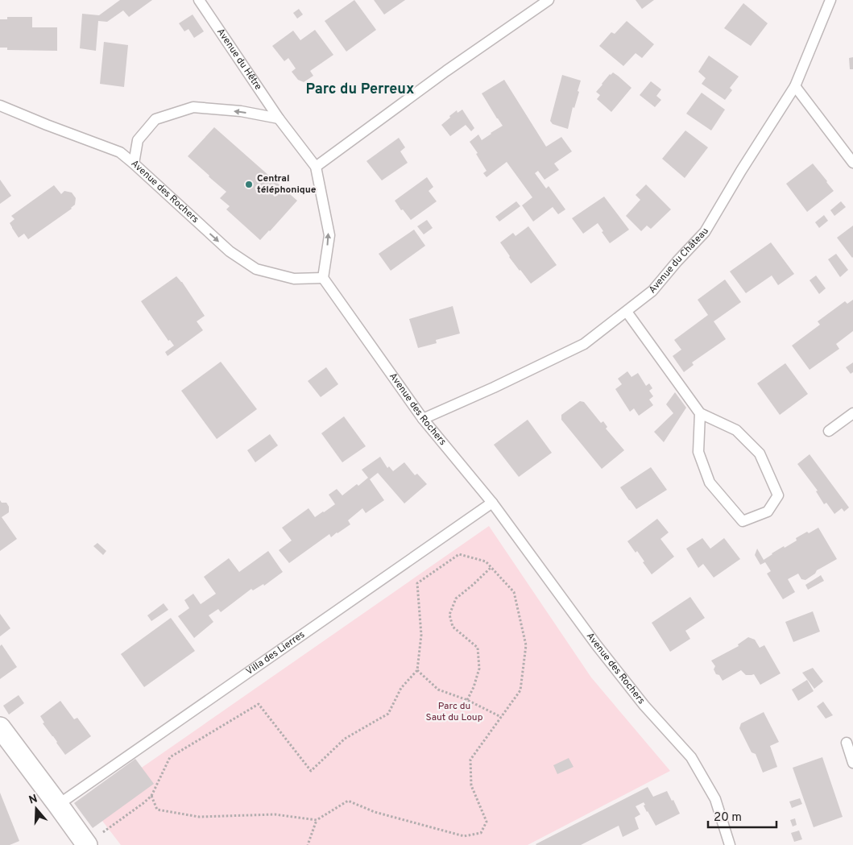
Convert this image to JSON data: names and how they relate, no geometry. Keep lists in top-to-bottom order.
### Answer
{
  "streets": {
    "lane": [
      "Avenue du Hêtre",
      "Avenue des Rochers",
      "Avenue du Château",
      "Villa des Lierres"
    ]
  },
  "crossings": [
    ["Avenue des Rochers", "Avenue du Château"],
    ["Avenue des Rochers", "Villa des Lierres"]
  ],
  "districts": ["Parc du Perreux"],
  "parks": ["Parc du Saut du Loup"],
  "places": ["Central téléphonique"],
  "scale_bar": "20 m",
  "north": "top"
}
